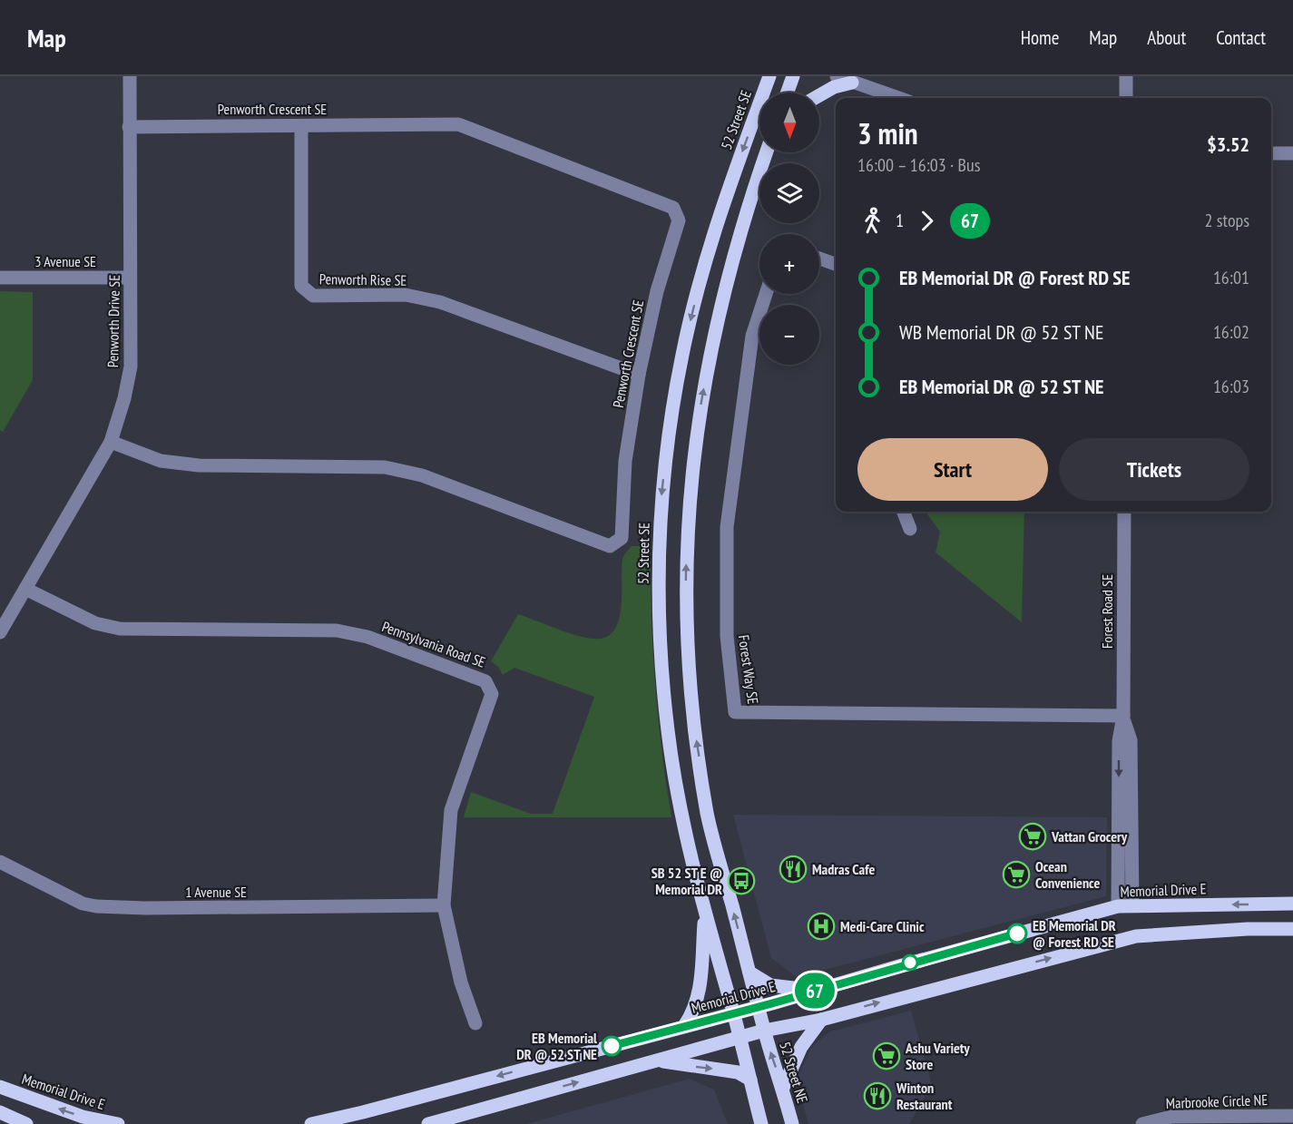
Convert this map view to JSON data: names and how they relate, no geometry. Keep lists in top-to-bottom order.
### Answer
{
  "streets": {
    "main road": ["52 Street SE", "Memorial Drive E", "52 Street NE"],
    "street": [
      "Penworth Crescent SE",
      "3 Avenue SE",
      "Penworth Rise SE",
      "Penworth Drive SE",
      "Forest Road SE",
      "Pennsylvania Road SE",
      "Forest Way SE",
      "1 Avenue SE",
      "Marbrooke Circle NE"
    ]
  },
  "crossings": [
    ["Penworth Crescent SE", "Penworth Rise SE"],
    ["Penworth Crescent SE", "Penworth Drive SE"],
    ["52 Street SE", "Memorial Drive E"],
    ["3 Avenue SE", "Penworth Drive SE"],
    ["Penworth Drive SE", "Pennsylvania Road SE"],
    ["Forest Road SE", "Forest Way SE"],
    ["Forest Road SE", "Memorial Drive E"],
    ["Pennsylvania Road SE", "1 Avenue SE"]
  ],
  "places": {
    "supermarket": ["Vattan Grocery", "Ocean Convenience", "Ashu Variety Store"],
    "restaurant": ["Madras Cafe", "Winton Restaurant"],
    "bus stop": ["SB 52 ST E @ Memorial DR"],
    "hospital": ["Medi-Care Clinic"],
    "other": ["EB Memorial DR @ Forest RD SE", "EB Memorial DR @ 52 ST NE"]
  },
  "lines": ["bus line 67"],
  "north": "bottom",
  "page": {
    "header": "Map",
    "nav": [
      "Home",
      "Map",
      "About",
      "Contact"
    ],
    "on_map": "67",
    "map_buttons": ["+", "−"],
    "heading": ["3 min", "16:00 – 16:03 · Bus", "$3.52"],
    "legs": ["1", "67", "2 stops"],
    "list": [
      {
        "name": "EB Memorial DR @ Forest RD SE",
        "value": "16:01"
      },
      {
        "name": "WB Memorial DR @ 52 ST NE",
        "value": "16:02"
      },
      {
        "name": "EB Memorial DR @ 52 ST NE",
        "value": "16:03"
      }
    ],
    "buttons": ["Start", "Tickets"]
  }
}
